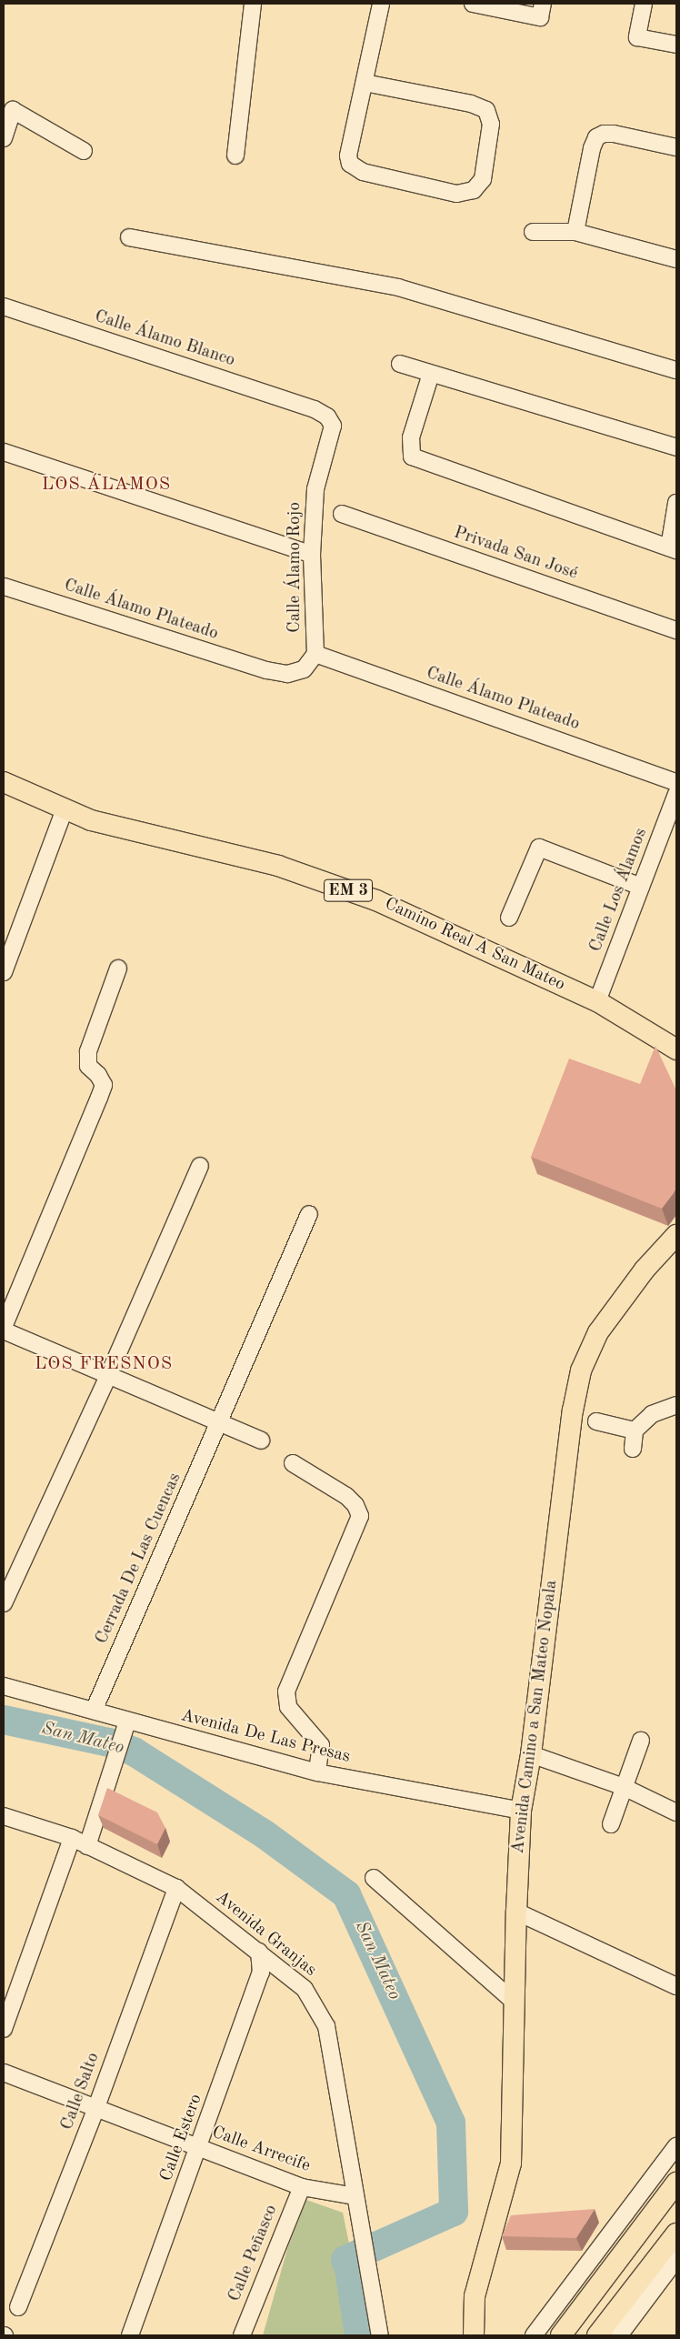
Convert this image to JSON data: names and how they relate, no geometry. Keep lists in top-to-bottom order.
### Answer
{
  "streets": {
    "main road": ["EM 3", "Camino Real A San Mateo", "Avenida Camino a San Mateo Nopala"],
    "street": [
      "Calle Álamo Blanco",
      "Privada San José",
      "Calle Álamo Rojo",
      "Calle Álamo Plateado",
      "Calle Los Álamos",
      "Cerrada De Las Cuencas",
      "Avenida De Las Presas",
      "Avenida Granjas",
      "Calle Salto",
      "Calle Estero",
      "Calle Arrecife",
      "Calle Peñasco"
    ]
  },
  "crossings": [
    ["Calle Álamo Blanco", "Calle Álamo Rojo"],
    ["Calle Álamo Rojo", "Calle Álamo Plateado"],
    ["Calle Los Álamos", "Camino Real A San Mateo"],
    ["Cerrada De Las Cuencas", "Avenida De Las Presas"],
    ["Avenida Camino a San Mateo Nopala", "Avenida De Las Presas"],
    ["Avenida Granjas", "Calle Salto"],
    ["Avenida Granjas", "Calle Estero"],
    ["Avenida Granjas", "Calle Arrecife"],
    ["Calle Salto", "Calle Arrecife"],
    ["Calle Estero", "Calle Arrecife"],
    ["Calle Arrecife", "Calle Peñasco"]
  ],
  "districts": ["LOS ÁLAMOS", "LOS FRESNOS"],
  "water": ["San Mateo"]
}
